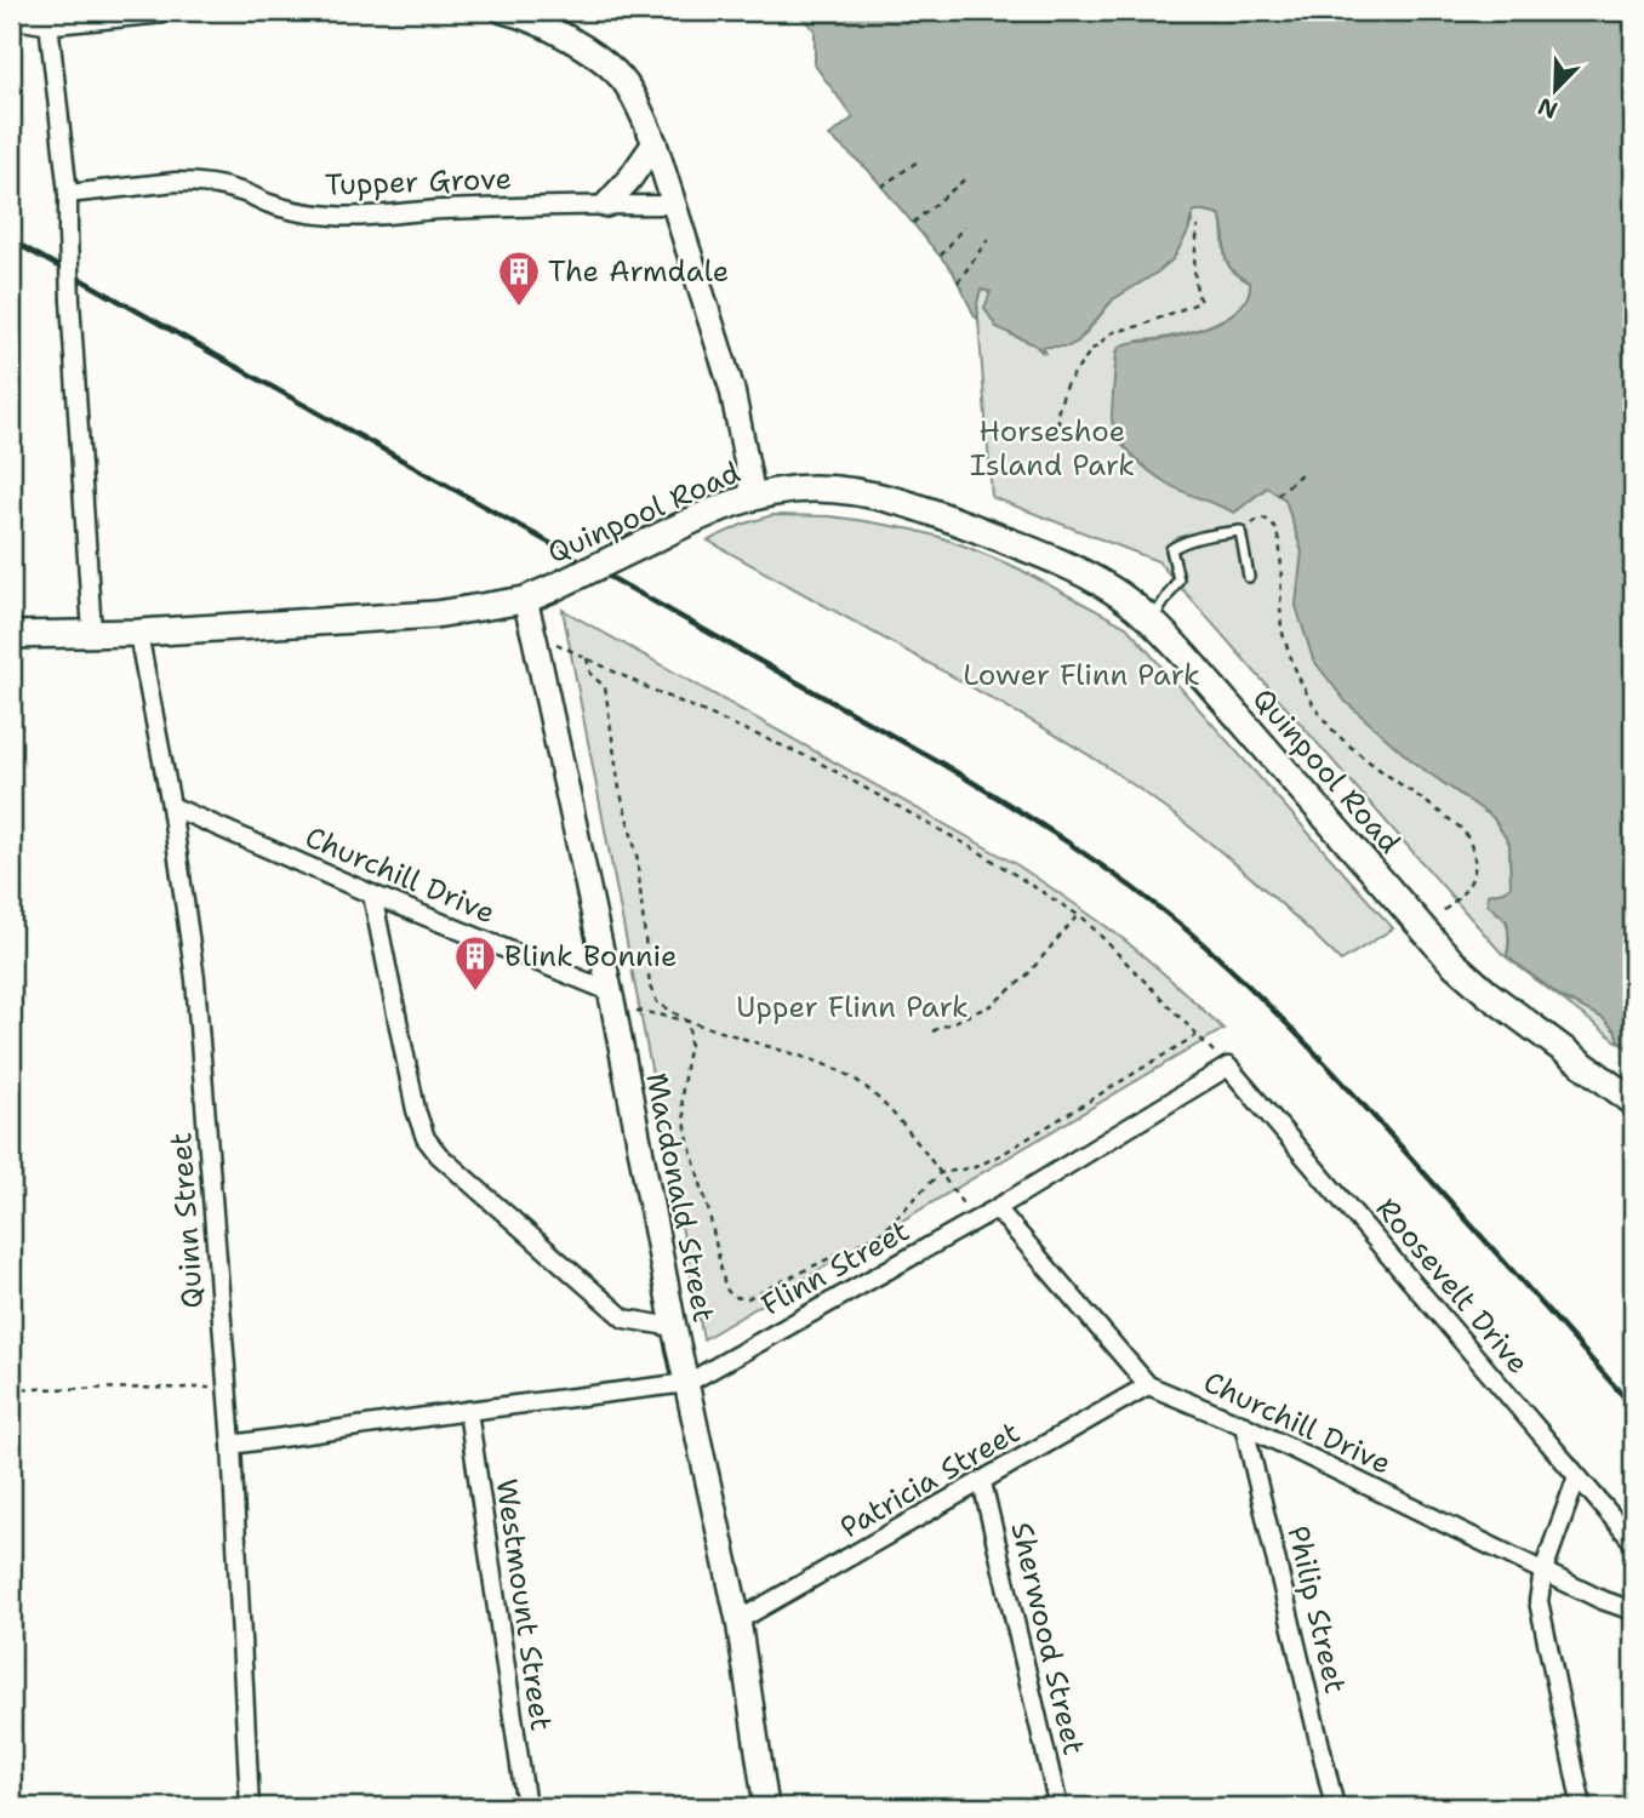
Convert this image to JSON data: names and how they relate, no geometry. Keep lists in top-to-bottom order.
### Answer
{
  "streets": {
    "main road": ["Quinpool Road"],
    "street": [
      "Tupper Grove",
      "Churchill Drive",
      "Macdonald Street",
      "Quinn Street",
      "Flinn Street",
      "Roosevelt Drive",
      "Patricia Street",
      "Westmount Street",
      "Philip Street",
      "Sherwood Street"
    ]
  },
  "crossings": [
    ["Quinpool Road", "Macdonald Street"],
    ["Quinpool Road", "Quinn Street"],
    ["Churchill Drive", "Macdonald Street"],
    ["Churchill Drive", "Quinn Street"],
    ["Churchill Drive", "Flinn Street"],
    ["Churchill Drive", "Patricia Street"],
    ["Churchill Drive", "Philip Street"],
    ["Macdonald Street", "Flinn Street"],
    ["Macdonald Street", "Patricia Street"],
    ["Quinn Street", "Flinn Street"],
    ["Flinn Street", "Roosevelt Drive"],
    ["Flinn Street", "Westmount Street"],
    ["Patricia Street", "Sherwood Street"]
  ],
  "parks": ["Horseshoe Island Park", "Lower Flinn Park", "Upper Flinn Park"],
  "places": {
    "building": ["The Armdale", "Blink Bonnie"]
  },
  "north": "bottom left"
}
